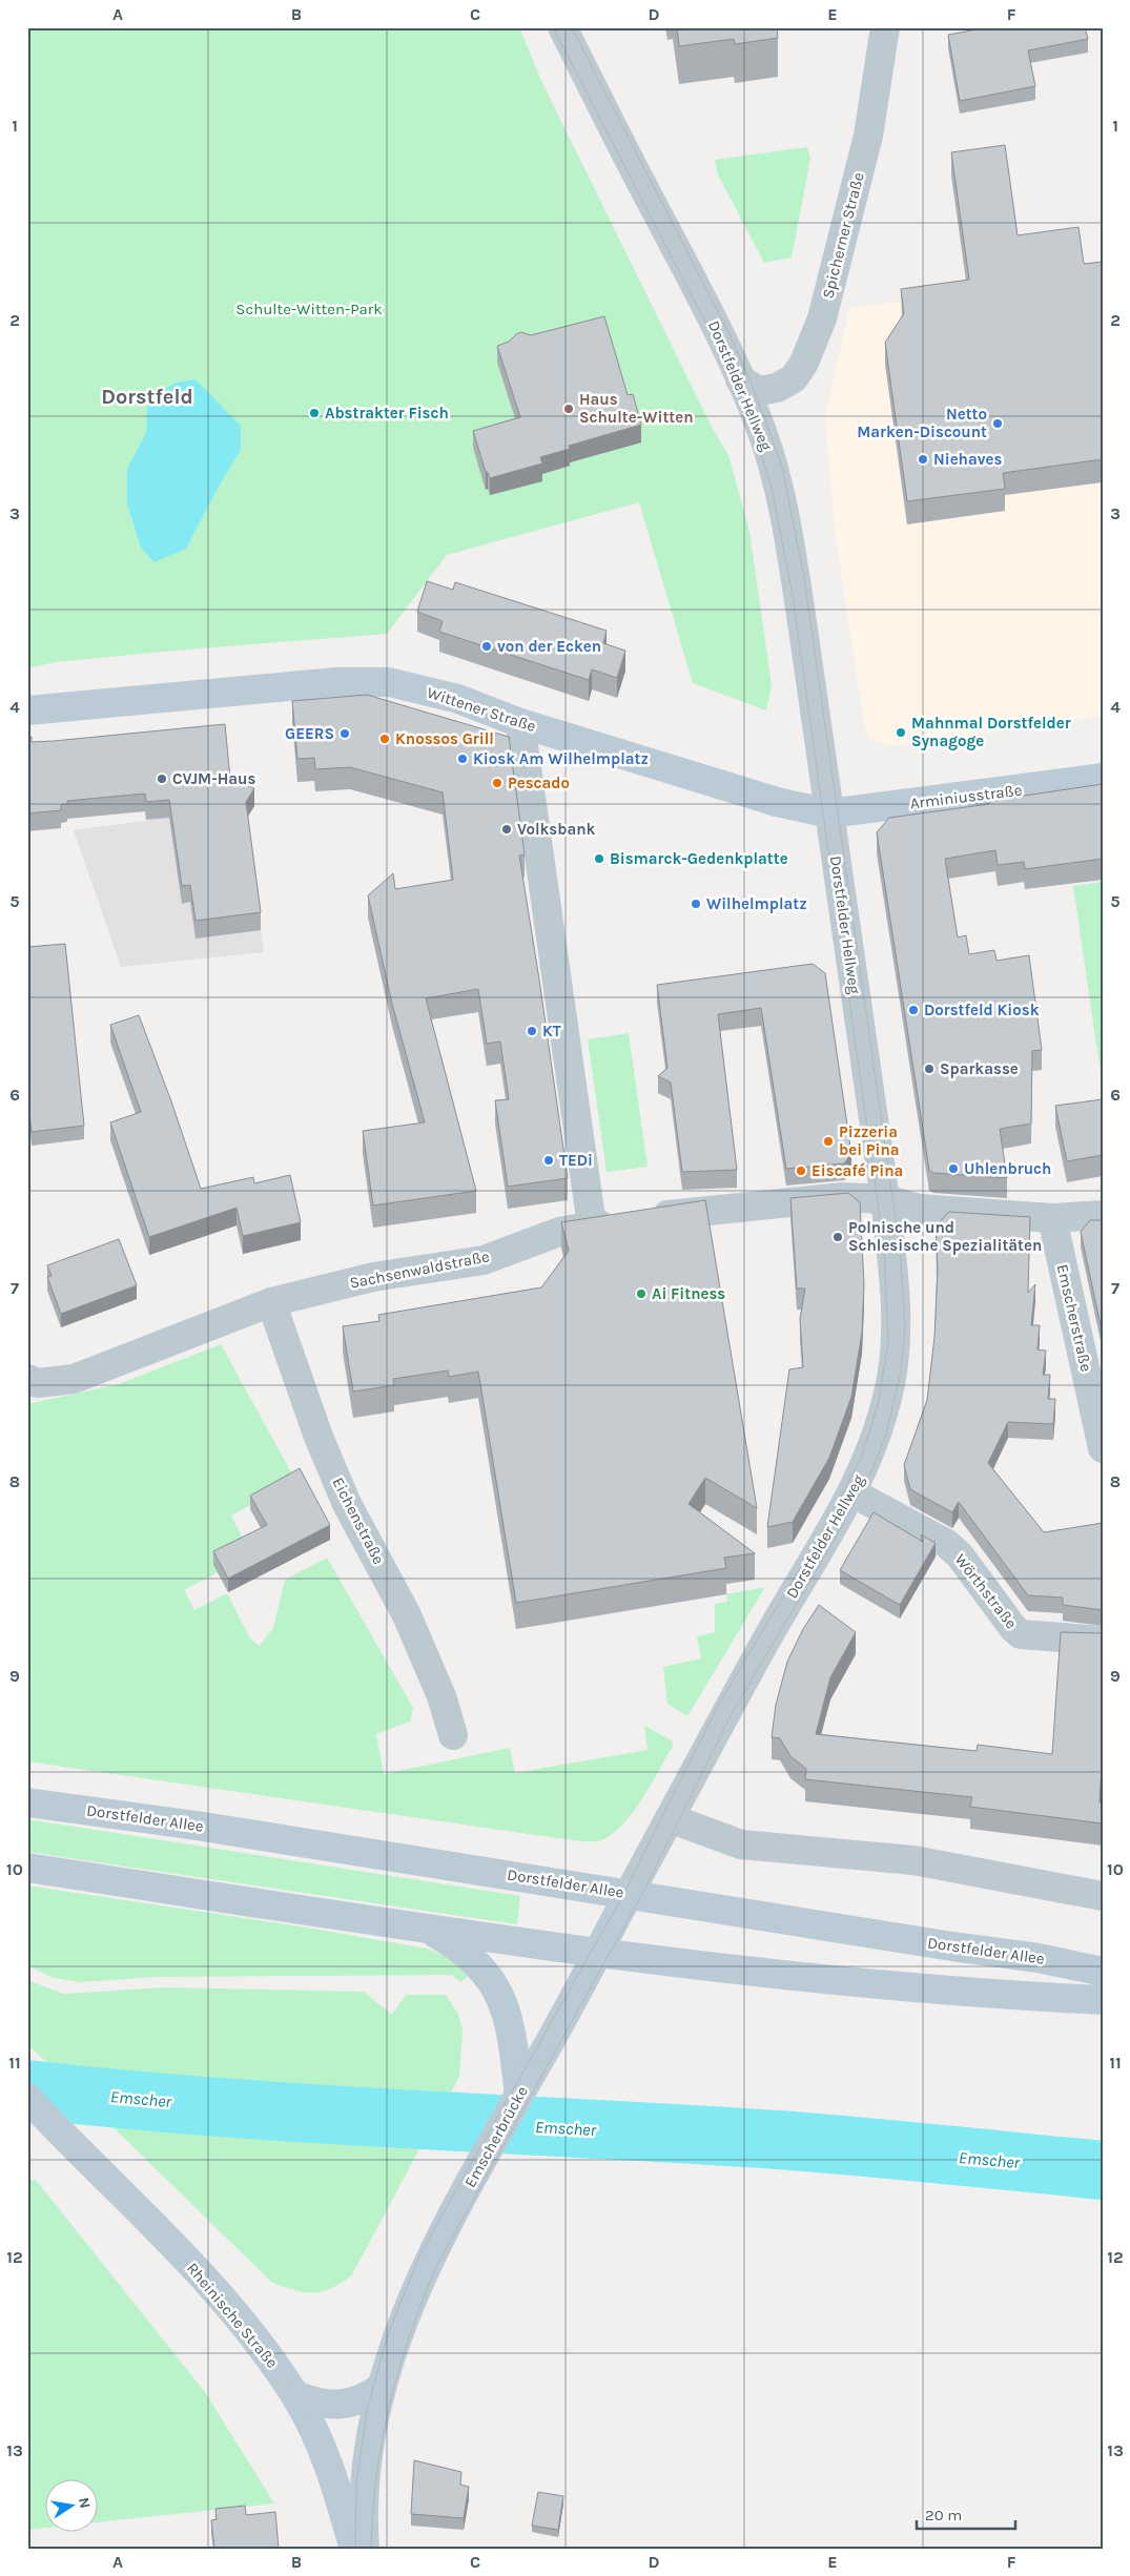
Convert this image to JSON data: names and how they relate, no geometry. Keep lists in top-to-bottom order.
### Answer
{
  "streets": {
    "main road": [
      "Wittener Straße",
      "Arminiusstraße",
      "Dorstfelder Allee",
      "Emscherbrücke",
      "Rheinische Straße"
    ],
    "street": [
      "Spicherner Straße",
      "Dorstfelder Hellweg",
      "Sachsenwaldstraße",
      "Emscherstraße",
      "Eichenstraße",
      "Wörthstraße"
    ]
  },
  "crossings": [
    ["Spicherner Straße", "Dorstfelder Hellweg"],
    ["Dorstfelder Hellweg", "Wittener Straße"],
    ["Dorstfelder Hellweg", "Arminiusstraße"],
    ["Dorstfelder Hellweg", "Sachsenwaldstraße"],
    ["Dorstfelder Hellweg", "Wörthstraße"],
    ["Dorstfelder Hellweg", "Dorstfelder Allee"],
    ["Dorstfelder Hellweg", "Emscherbrücke"],
    ["Wittener Straße", "Arminiusstraße"],
    ["Sachsenwaldstraße", "Emscherstraße"],
    ["Sachsenwaldstraße", "Eichenstraße"],
    ["Dorstfelder Allee", "Emscherbrücke"]
  ],
  "districts": ["Dorstfeld"],
  "water": ["Emscher"],
  "parks": ["Schulte-Witten-Park"],
  "places": [
    "Haus Schulte-Witten",
    "Abstrakter Fisch",
    "Netto Marken-Discount",
    "Niehaves",
    "von der Ecken",
    "Mahnmal Dorstfelder Synagoge",
    "GEERS",
    "Knossos Grill",
    "Kiosk Am Wilhelmplatz",
    "CVJM-Haus",
    "Pescado",
    "Volksbank",
    "Bismarck-Gedenkplatte",
    "Wilhelmplatz",
    "Dorstfeld Kiosk",
    "KT",
    "Sparkasse",
    "Pizzeria bei Pina",
    "TEDi",
    "Uhlenbruch",
    "Eiscafé Pina",
    "Polnische und Schlesische Spezialitäten",
    "Ai Fitness"
  ],
  "scale_bar": "20 m",
  "north": "right",
  "grid": {
    "columns": [
      "A",
      "B",
      "C",
      "D",
      "E",
      "F"
    ],
    "rows": [
      "1",
      "2",
      "3",
      "4",
      "5",
      "6",
      "7",
      "8",
      "9",
      "10",
      "11",
      "12",
      "13"
    ]
  }
}
